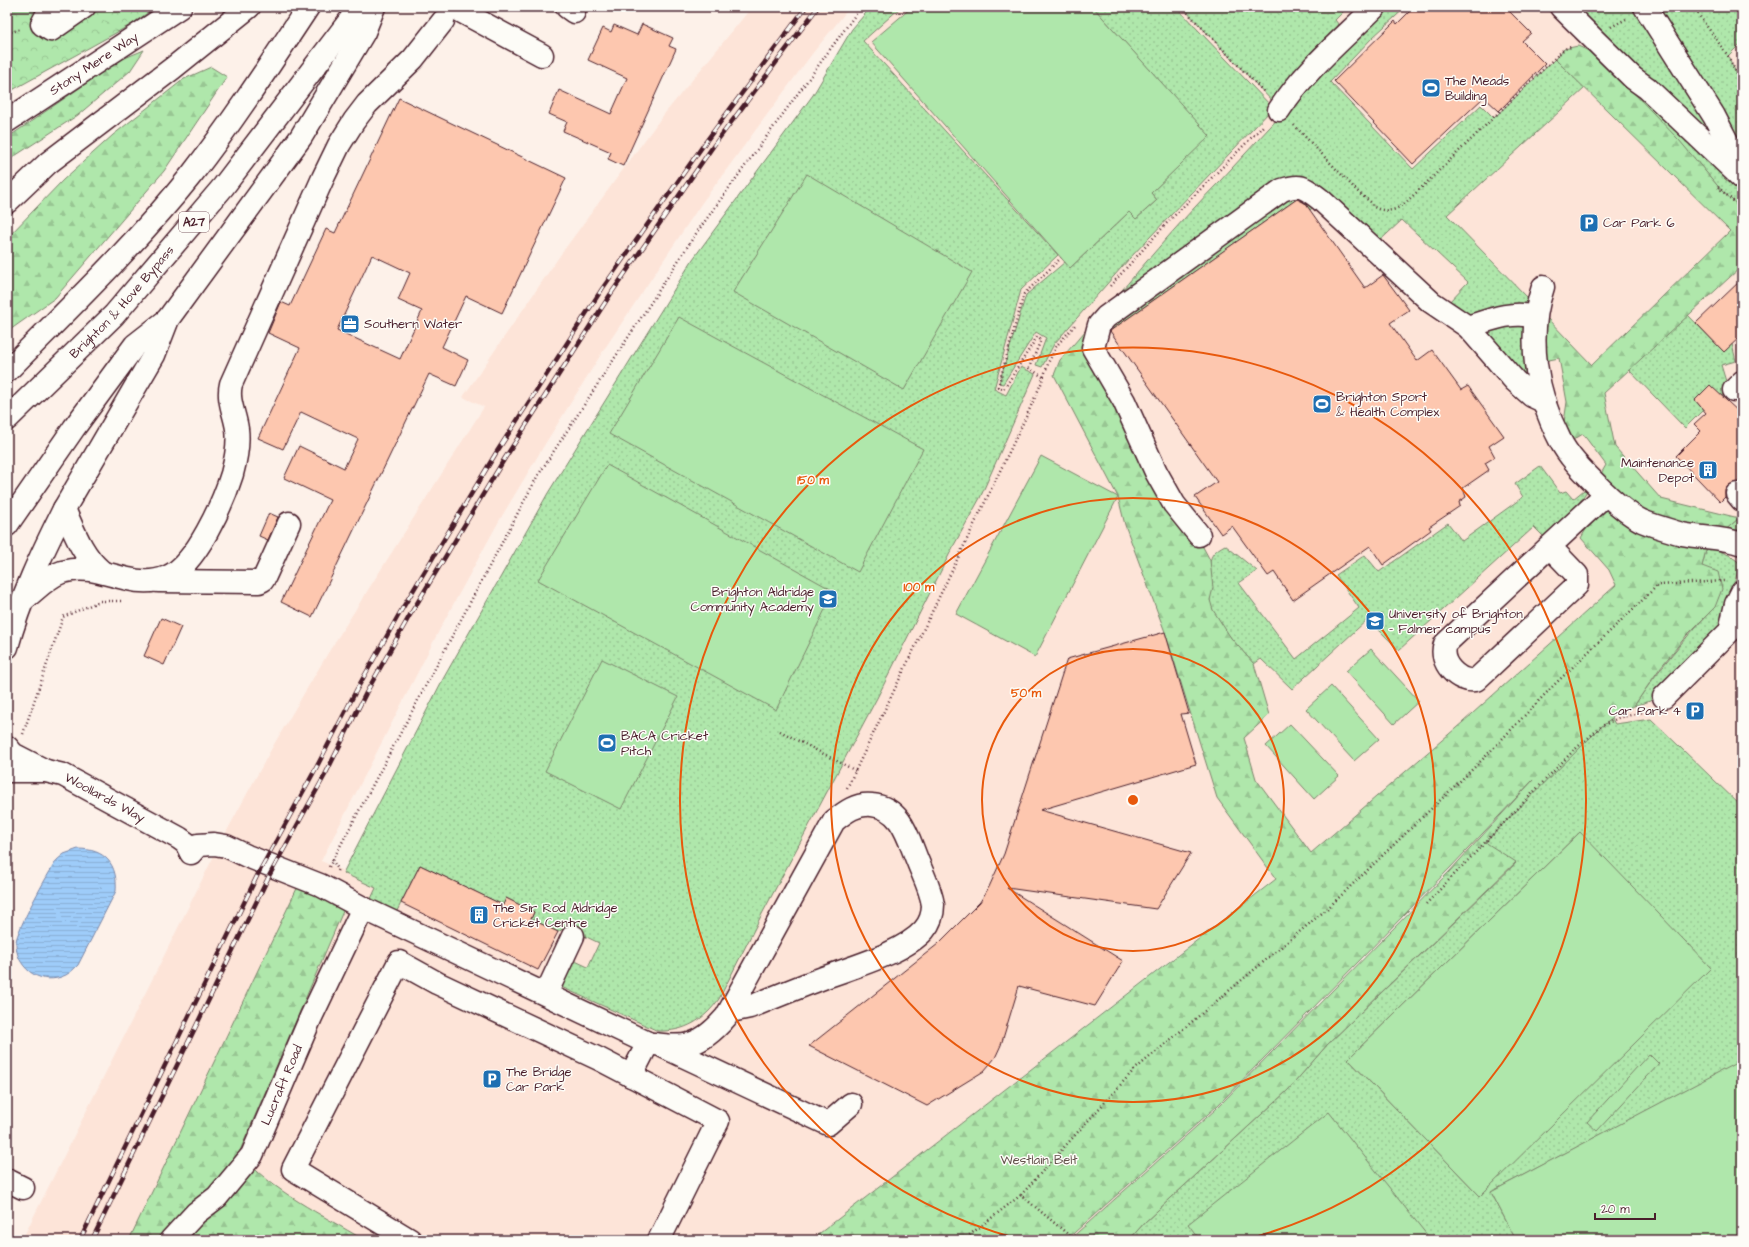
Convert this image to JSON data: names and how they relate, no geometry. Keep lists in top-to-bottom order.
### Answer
{
  "streets": {
    "main road": [
      "Stony Mere Way",
      "A27",
      "Brighton & Hove Bypass",
      "Woollards Way",
      "Lucraft Road"
    ]
  },
  "crossings": [
    ["Woollards Way", "Lucraft Road"]
  ],
  "parks": ["Westlain Belt"],
  "places": {
    "sports": ["The Meads Building", "Brighton Sport & Health Complex", "BACA Cricket Pitch"],
    "parking": ["Car Park 6", "Car Park 4", "The Bridge Car Park"],
    "office": ["Southern Water"],
    "building": ["Maintenance Depot", "The Sir Rod Aldridge Cricket Centre"],
    "school or university": ["Brighton Aldridge Community Academy", "University of Brighton - Falmer campus"]
  },
  "scale_bar": "20 m",
  "rings": ["150 m", "100 m", "50 m"]
}
